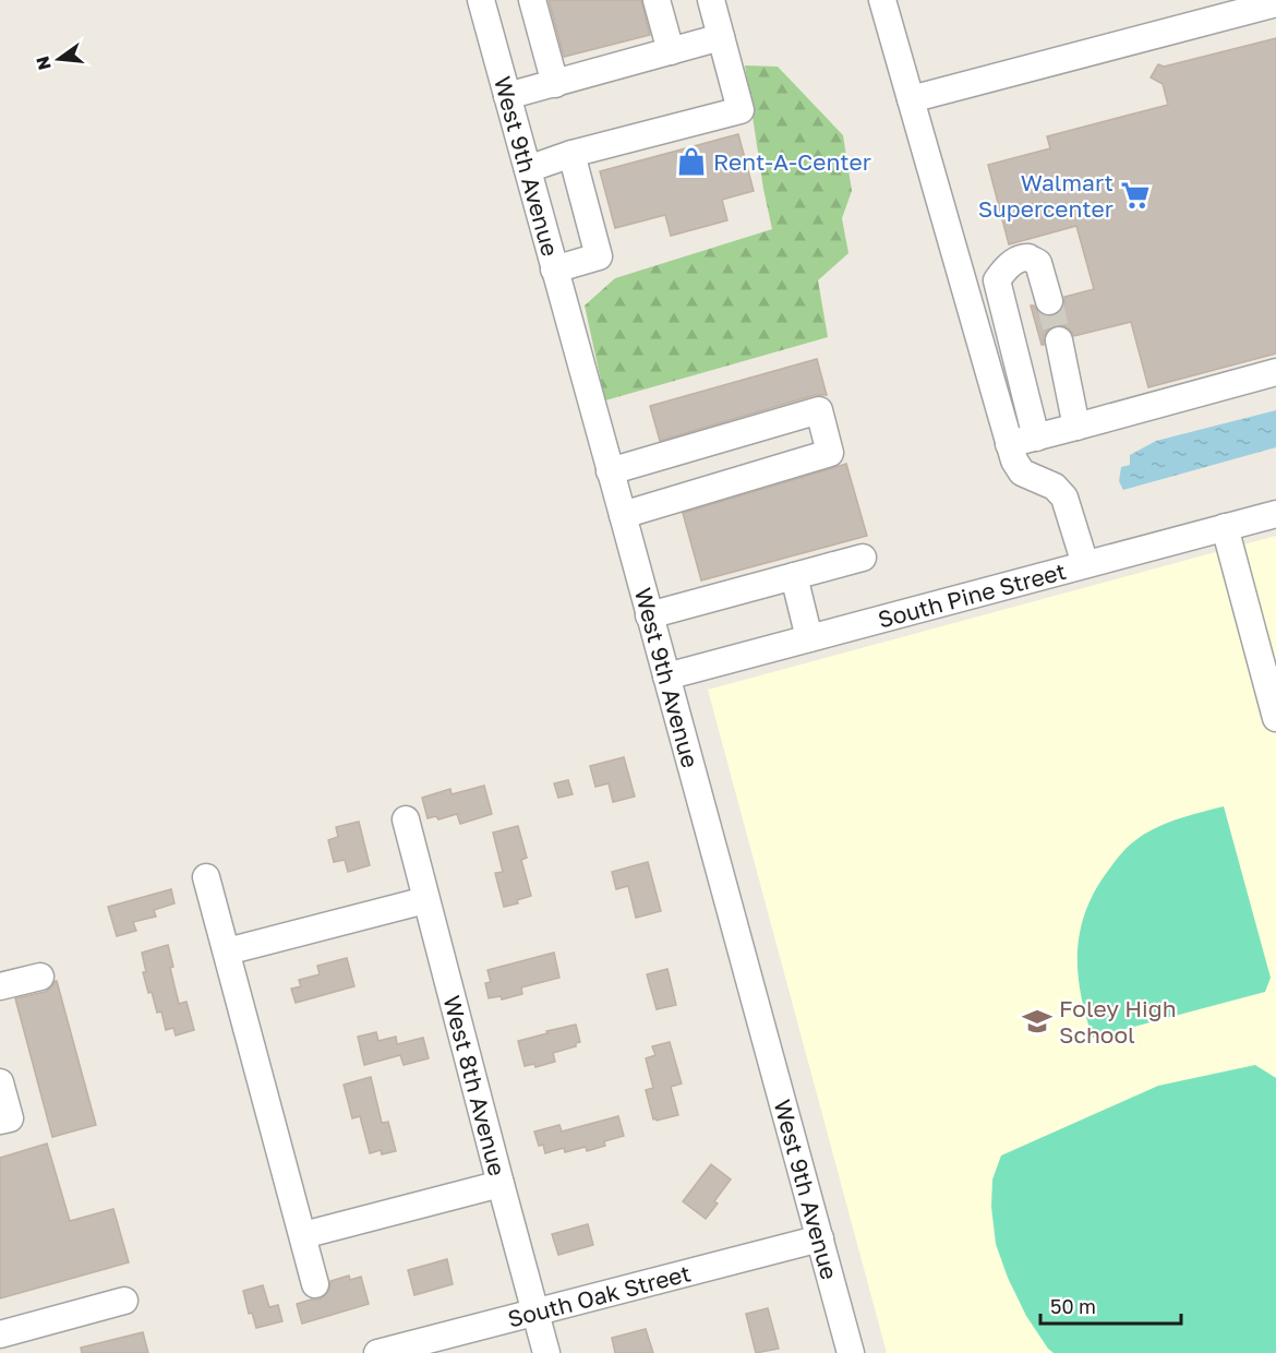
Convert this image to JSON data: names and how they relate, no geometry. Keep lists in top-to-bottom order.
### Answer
{
  "streets": {
    "street": [
      "West 9th Avenue",
      "South Pine Street",
      "West 8th Avenue",
      "South Oak Street"
    ]
  },
  "crossings": [
    ["West 9th Avenue", "South Pine Street"],
    ["West 9th Avenue", "South Oak Street"],
    ["West 8th Avenue", "South Oak Street"]
  ],
  "places": {
    "shop": ["Rent-A-Center"],
    "supermarket": ["Walmart Supercenter"],
    "school or university": ["Foley High School"]
  },
  "scale_bar": "50 m",
  "north": "left"
}
